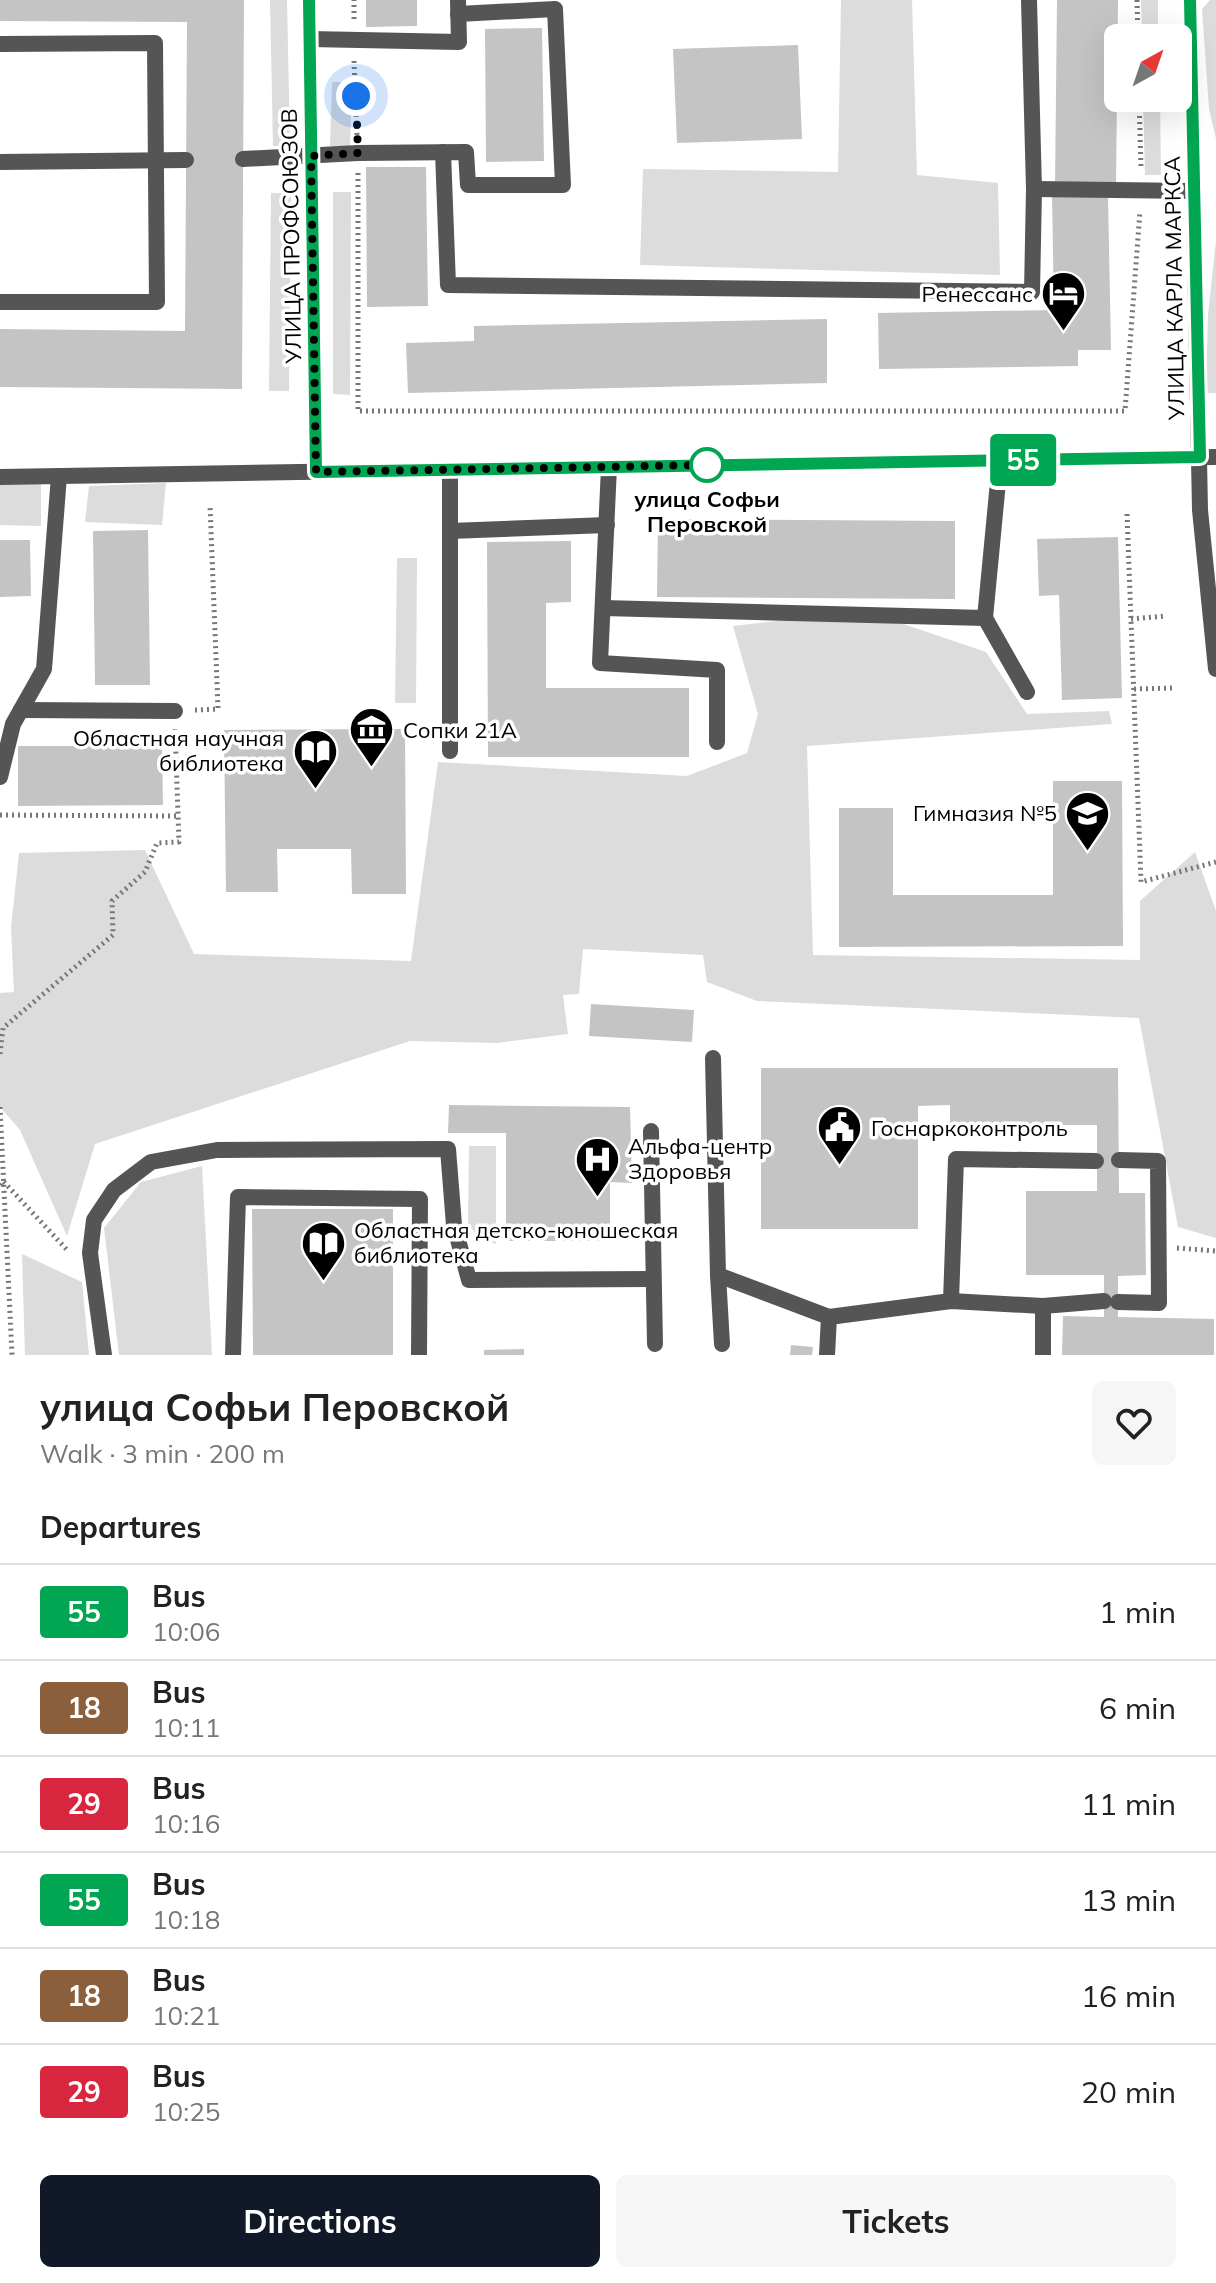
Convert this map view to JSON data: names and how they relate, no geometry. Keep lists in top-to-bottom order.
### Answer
{
  "streets": {
    "street": ["УЛИЦА ПРОФСОЮЗОВ", "УЛИЦА КАРЛА МАРКСА"]
  },
  "places": {
    "hotel": ["Ренессанс"],
    "other": ["улица Софьи Перовской"],
    "museum": ["Сопки 21А"],
    "library": ["Областная научная библиотека", "Областная детско-юношеская библиотека"],
    "school or university": ["Гимназия №5"],
    "public building": ["Госнаркоконтроль"],
    "hospital": ["Альфа-центр Здоровья"]
  },
  "lines": ["bus line 55"],
  "north": "top right",
  "page": {
    "on_map": "55",
    "heading": [
      ["улица Софьи Перовской", "Walk · 3 min · 200 m"],
      "Departures"
    ],
    "list": [
      {
        "mark": "55",
        "name": "Bus",
        "note": "10:06",
        "value": "1 min"
      },
      {
        "mark": "18",
        "name": "Bus",
        "note": "10:11",
        "value": "6 min"
      },
      {
        "mark": "29",
        "name": "Bus",
        "note": "10:16",
        "value": "11 min"
      },
      {
        "mark": "55",
        "name": "Bus",
        "note": "10:18",
        "value": "13 min"
      },
      {
        "mark": "18",
        "name": "Bus",
        "note": "10:21",
        "value": "16 min"
      },
      {
        "mark": "29",
        "name": "Bus",
        "note": "10:25",
        "value": "20 min"
      }
    ],
    "buttons": ["Directions", "Tickets"]
  }
}
